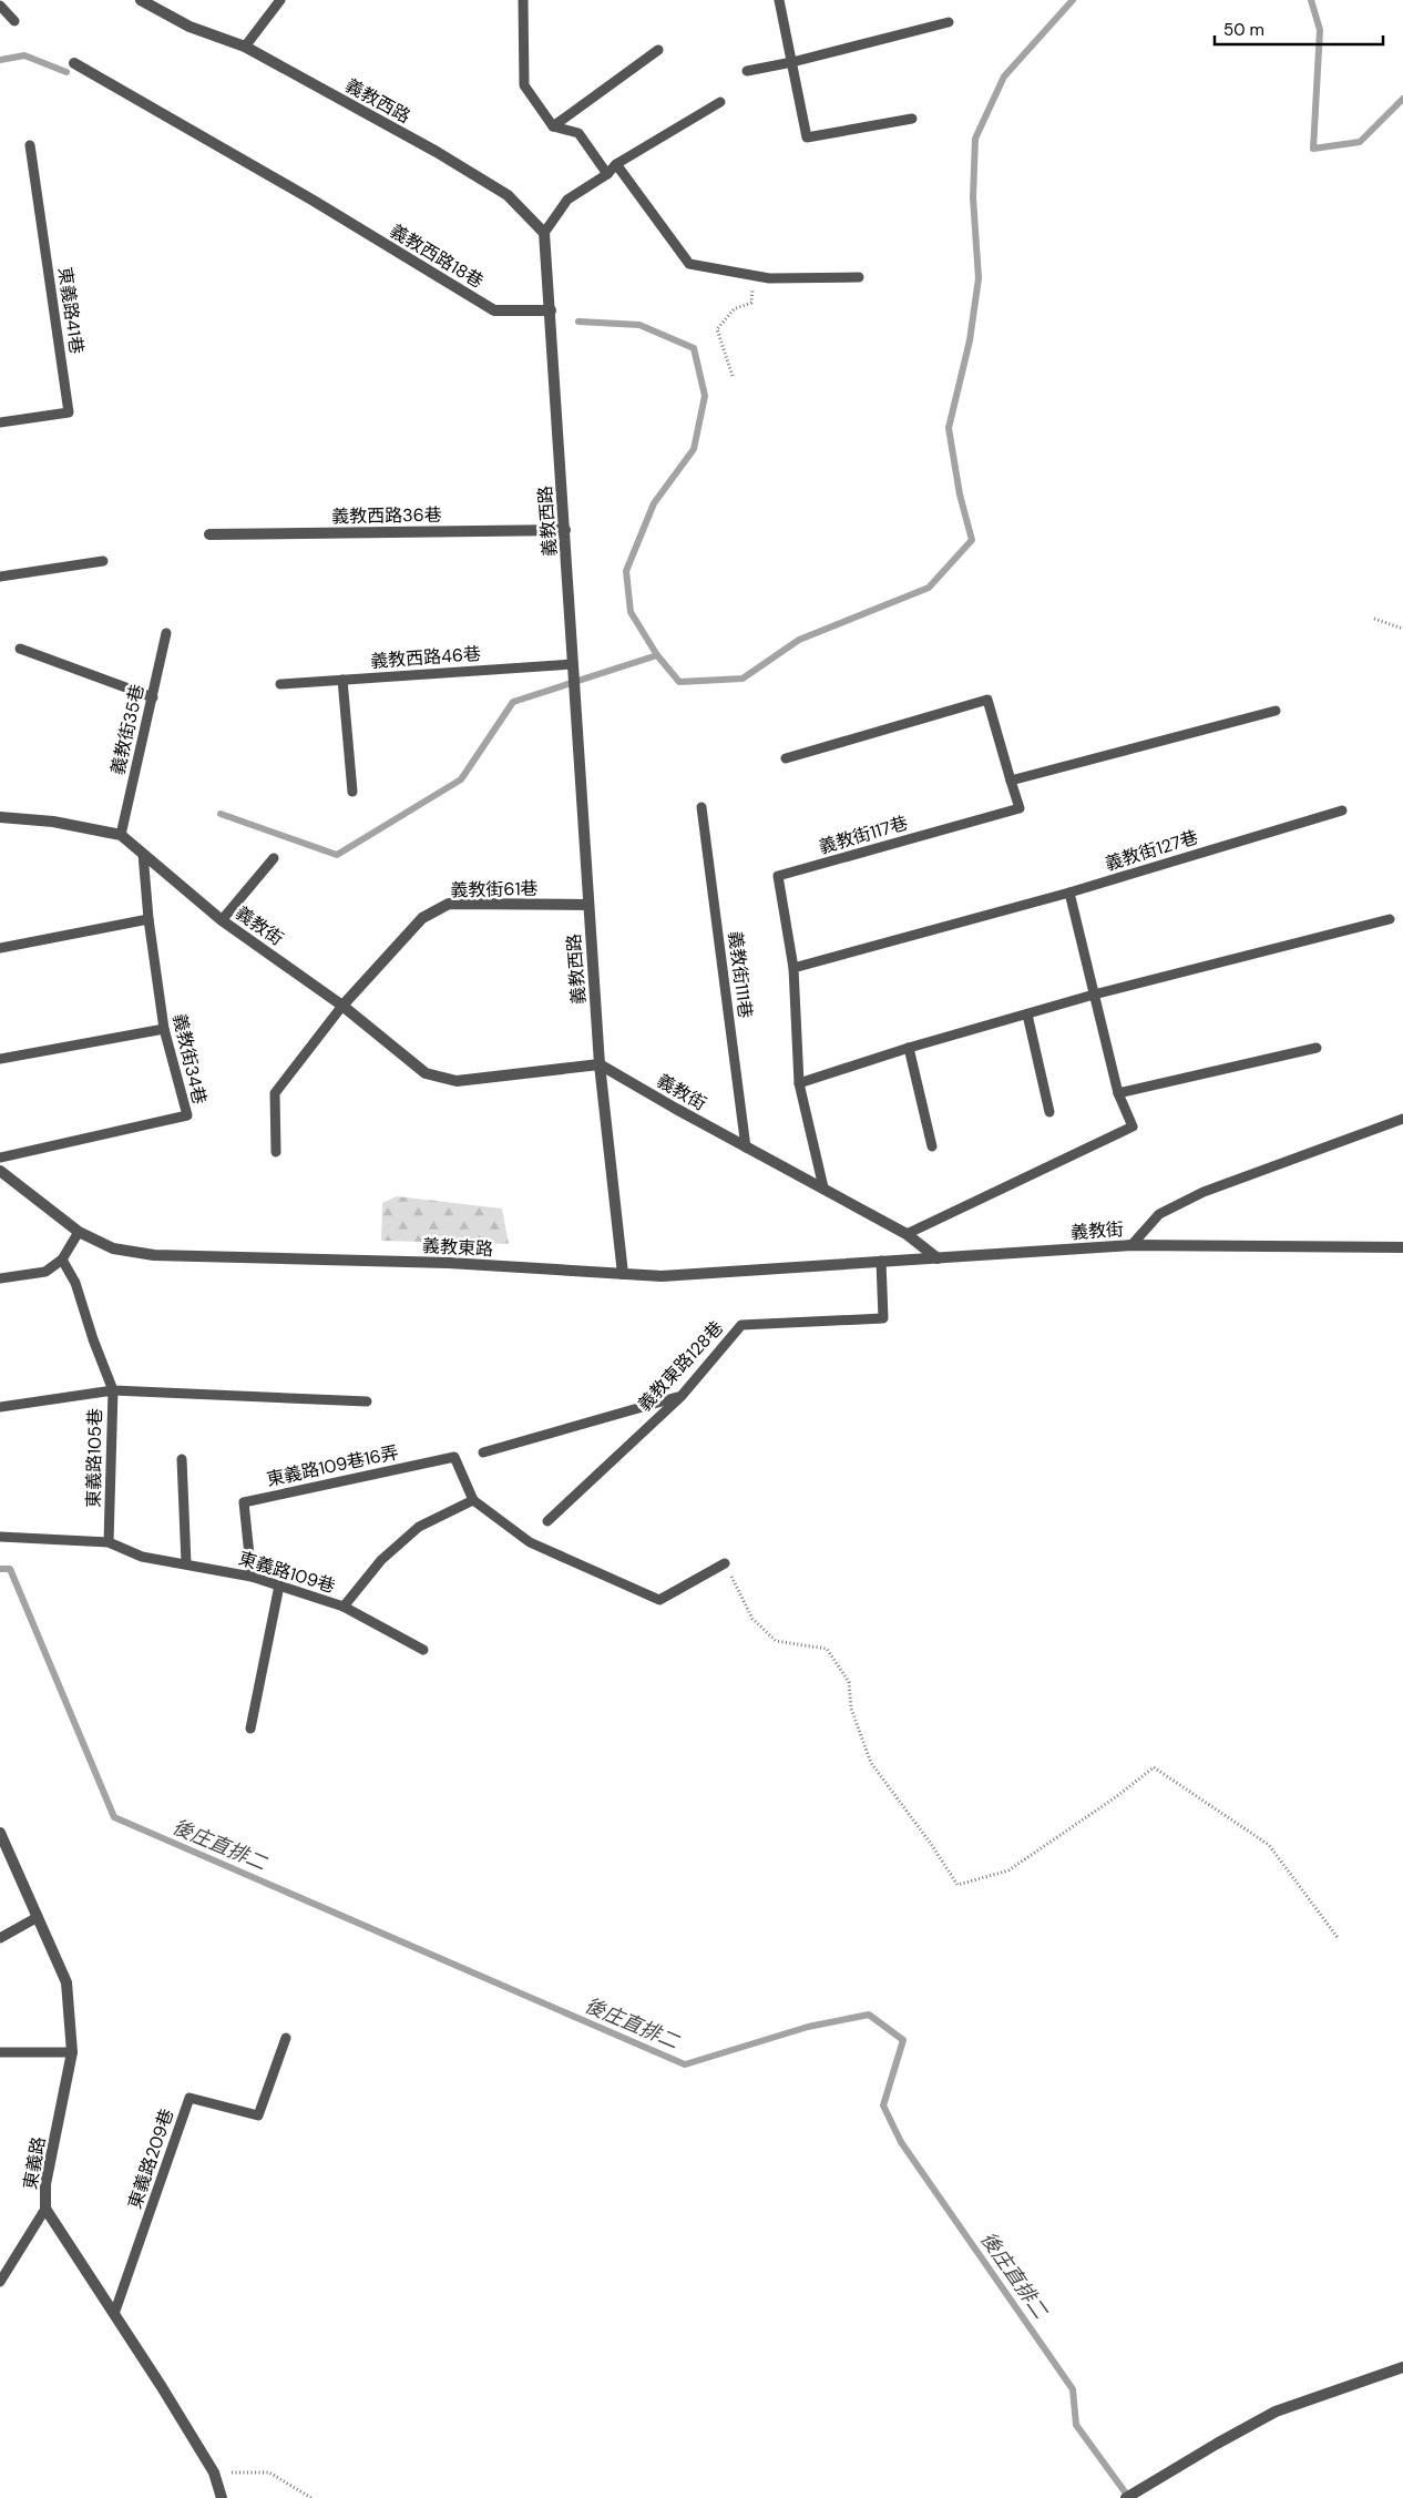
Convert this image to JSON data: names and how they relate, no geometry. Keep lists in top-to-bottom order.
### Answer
{
  "streets": {
    "street": [
      "義教西路",
      "義教西路18巷",
      "義教西路36巷",
      "義教街61巷",
      "義教街",
      "義教東路",
      "東義路"
    ],
    "lane": [
      "東義路41巷",
      "義教西路46巷",
      "義教街35巷",
      "義教街117巷",
      "義教街127巷",
      "義教街111巷",
      "義教街34巷",
      "義教東路128巷",
      "東義路105巷",
      "東義路109巷16弄",
      "東義路109巷",
      "東義路209巷"
    ]
  },
  "crossings": [
    ["義教西路", "義教西路18巷"],
    ["義教西路", "義教西路36巷"],
    ["義教西路", "義教西路46巷"],
    ["義教西路", "義教街61巷"],
    ["義教西路", "義教街"],
    ["義教西路", "義教東路"],
    ["義教街35巷", "義教街"],
    ["義教街117巷", "義教街"],
    ["義教街61巷", "義教街"],
    ["義教街", "義教街111巷"],
    ["義教街", "義教街34巷"],
    ["義教街", "義教東路"],
    ["義教東路", "義教東路128巷"],
    ["東義路105巷", "東義路109巷"],
    ["東義路109巷16弄", "東義路109巷"],
    ["東義路209巷", "東義路"]
  ],
  "water": ["後庄直排二"],
  "scale_bar": "50 m"
}
